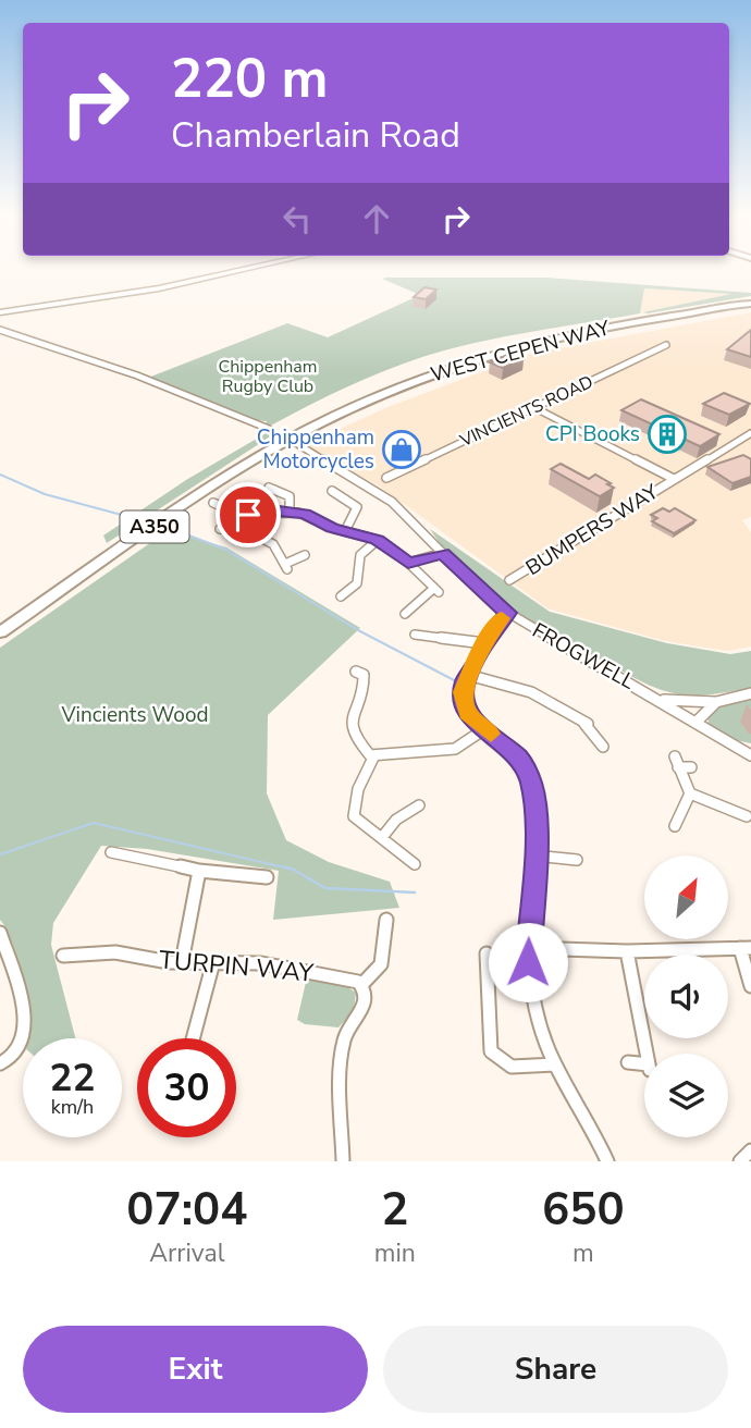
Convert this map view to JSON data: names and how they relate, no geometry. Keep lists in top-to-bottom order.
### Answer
{
  "streets": {
    "highway": ["WEST CEPEN WAY", "A350"],
    "street": [
      "VINCIENTS ROAD",
      "BUMPERS WAY",
      "FROGWELL",
      "TURPIN WAY"
    ]
  },
  "crossings": [
    ["VINCIENTS ROAD", "BUMPERS WAY"]
  ],
  "parks": ["Chippenham Rugby Club", "Vincients Wood"],
  "places": {
    "building": ["CPI Books"],
    "shop": ["Chippenham Motorcycles"]
  },
  "north": "top right",
  "page": {
    "turn": ["220 m", "Chamberlain Road"],
    "speed": "22 km/h",
    "limit": "30",
    "eta": [
      "07:04",
      "Arrival",
      "2",
      "min",
      "650",
      "m"
    ],
    "buttons": ["Exit", "Share"]
  }
}
